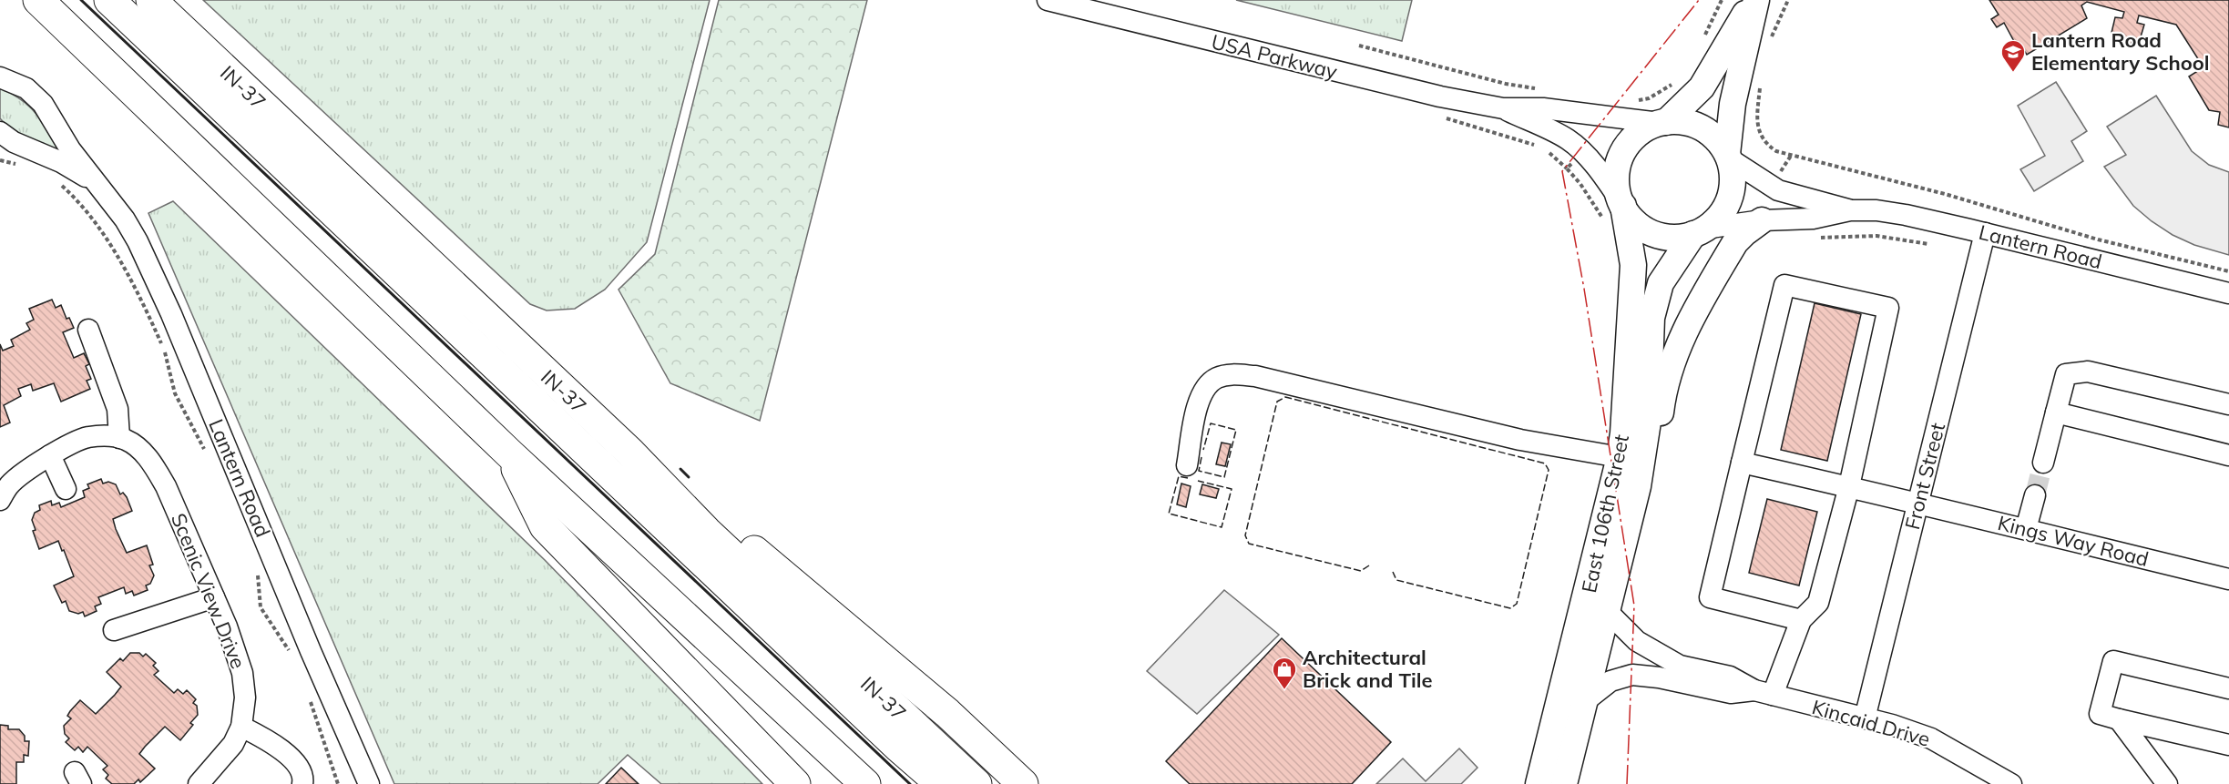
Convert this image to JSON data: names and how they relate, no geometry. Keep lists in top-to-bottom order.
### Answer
{
  "streets": {
    "highway": ["IN-37"],
    "main road": ["East 106th Street"],
    "street": [
      "USA Parkway",
      "Lantern Road",
      "Front Street",
      "Kings Way Road",
      "Scenic View Drive",
      "Kincaid Drive"
    ]
  },
  "crossings": [
    ["USA Parkway", "Lantern Road"],
    ["USA Parkway", "East 106th Street"],
    ["Lantern Road", "Front Street"],
    ["Lantern Road", "East 106th Street"],
    ["Front Street", "Kings Way Road"],
    ["Front Street", "Kincaid Drive"],
    ["East 106th Street", "Kincaid Drive"]
  ],
  "places": {
    "school or university": ["Lantern Road Elementary School"],
    "shop": ["Architectural Brick and Tile"]
  }
}
